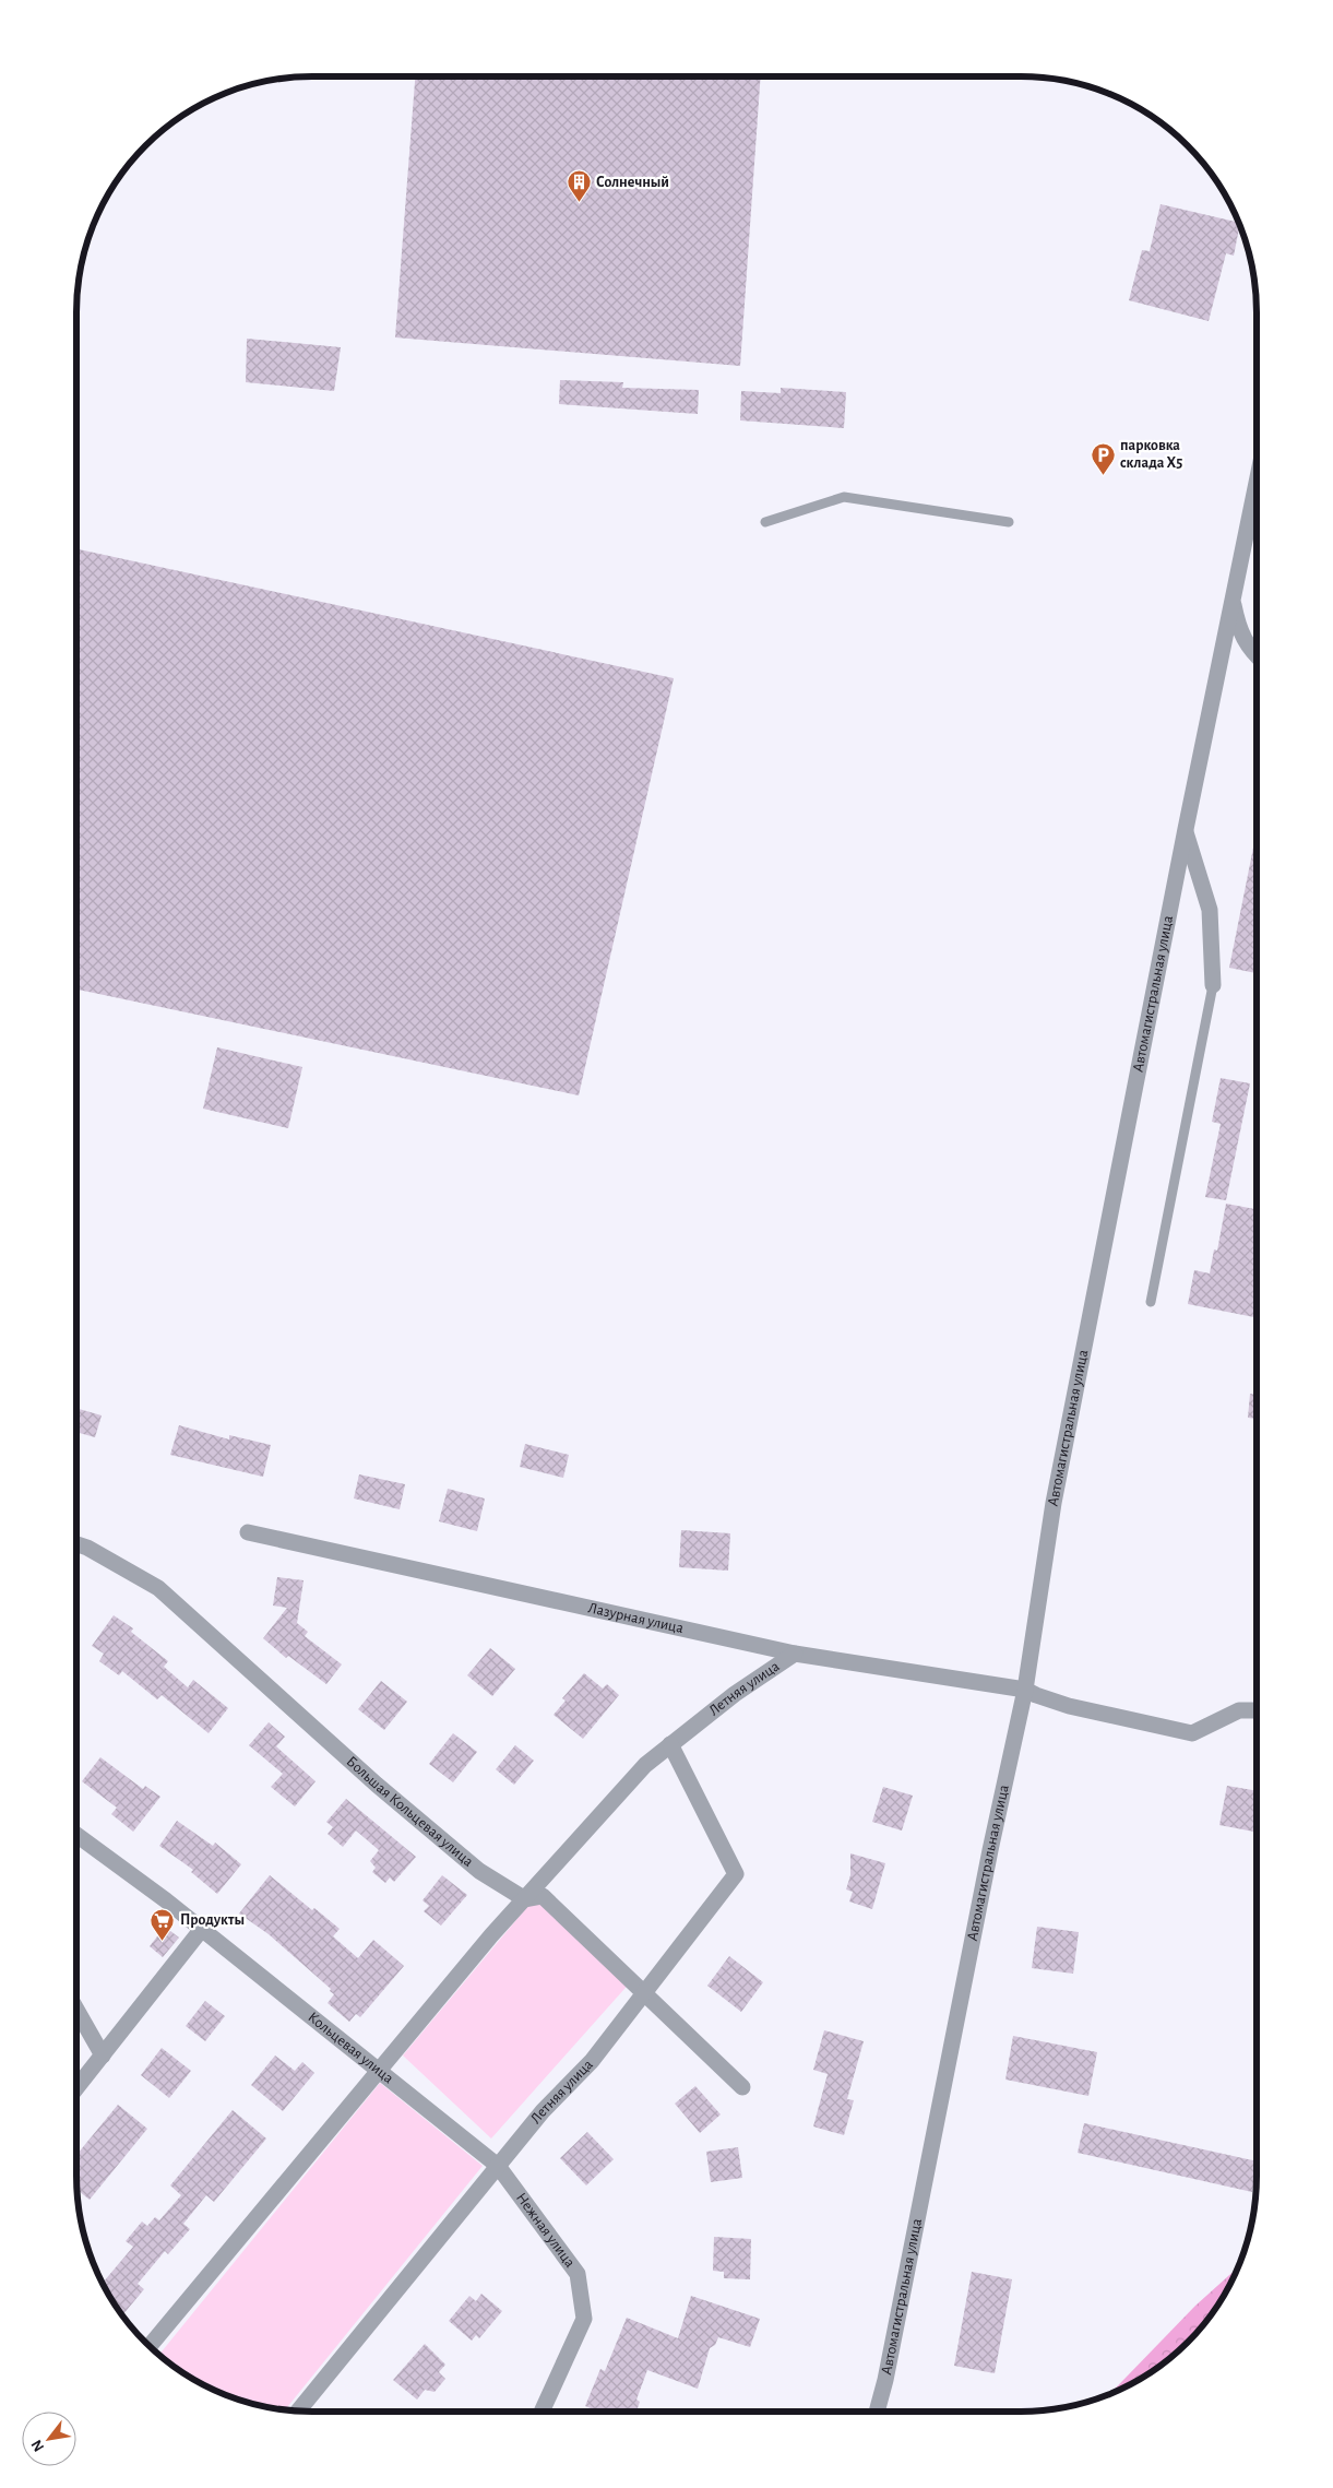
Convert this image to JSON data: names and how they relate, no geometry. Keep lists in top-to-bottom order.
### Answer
{
  "streets": {
    "street": [
      "Автомагистральная улица",
      "Лазурная улица",
      "Летняя улица",
      "Большая Кольцевая улица",
      "Кольцевая улица",
      "Нежная улица"
    ]
  },
  "crossings": [
    ["Автомагистральная улица", "Лазурная улица"],
    ["Лазурная улица", "Летняя улица"],
    ["Летняя улица", "Большая Кольцевая улица"],
    ["Летняя улица", "Кольцевая улица"],
    ["Летняя улица", "Нежная улица"],
    ["Кольцевая улица", "Нежная улица"]
  ],
  "places": {
    "building": ["Солнечный"],
    "parking": ["парковка склада X5"],
    "supermarket": ["Продукты"]
  },
  "north": "bottom left"
}
